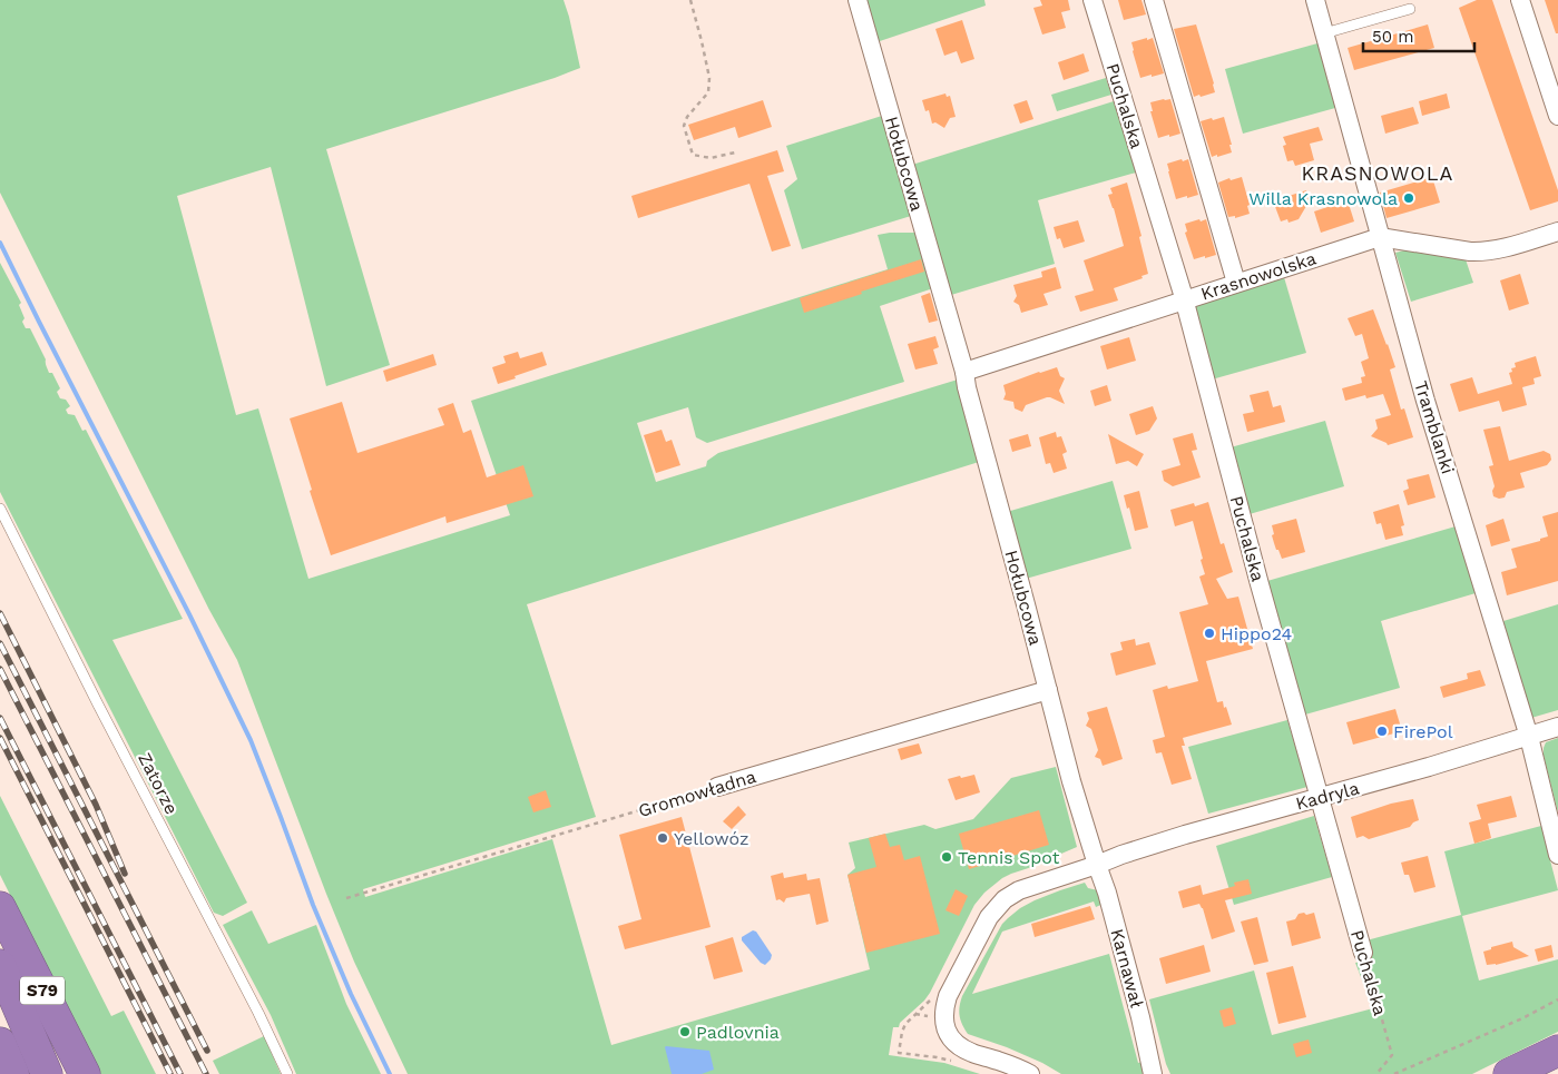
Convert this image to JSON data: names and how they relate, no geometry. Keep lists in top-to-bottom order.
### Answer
{
  "streets": {
    "highway": ["S79"],
    "street": [
      "Puchalska",
      "Hołubcowa",
      "Krasnowolska",
      "Tramblanki",
      "Gromowładna",
      "Kadryla",
      "Karnawał"
    ],
    "lane": ["Zatorze"]
  },
  "crossings": [
    ["Puchalska", "Krasnowolska"],
    ["Puchalska", "Kadryla"],
    ["Hołubcowa", "Krasnowolska"],
    ["Hołubcowa", "Gromowładna"],
    ["Hołubcowa", "Kadryla"],
    ["Hołubcowa", "Karnawał"],
    ["Krasnowolska", "Tramblanki"],
    ["Tramblanki", "Kadryla"],
    ["Kadryla", "Karnawał"]
  ],
  "districts": ["KRASNOWOLA"],
  "places": [
    "Willa Krasnowola",
    "Hippo24",
    "FirePol",
    "Yellowóz",
    "Tennis Spot",
    "Padlovnia"
  ],
  "scale_bar": "50 m"
}
